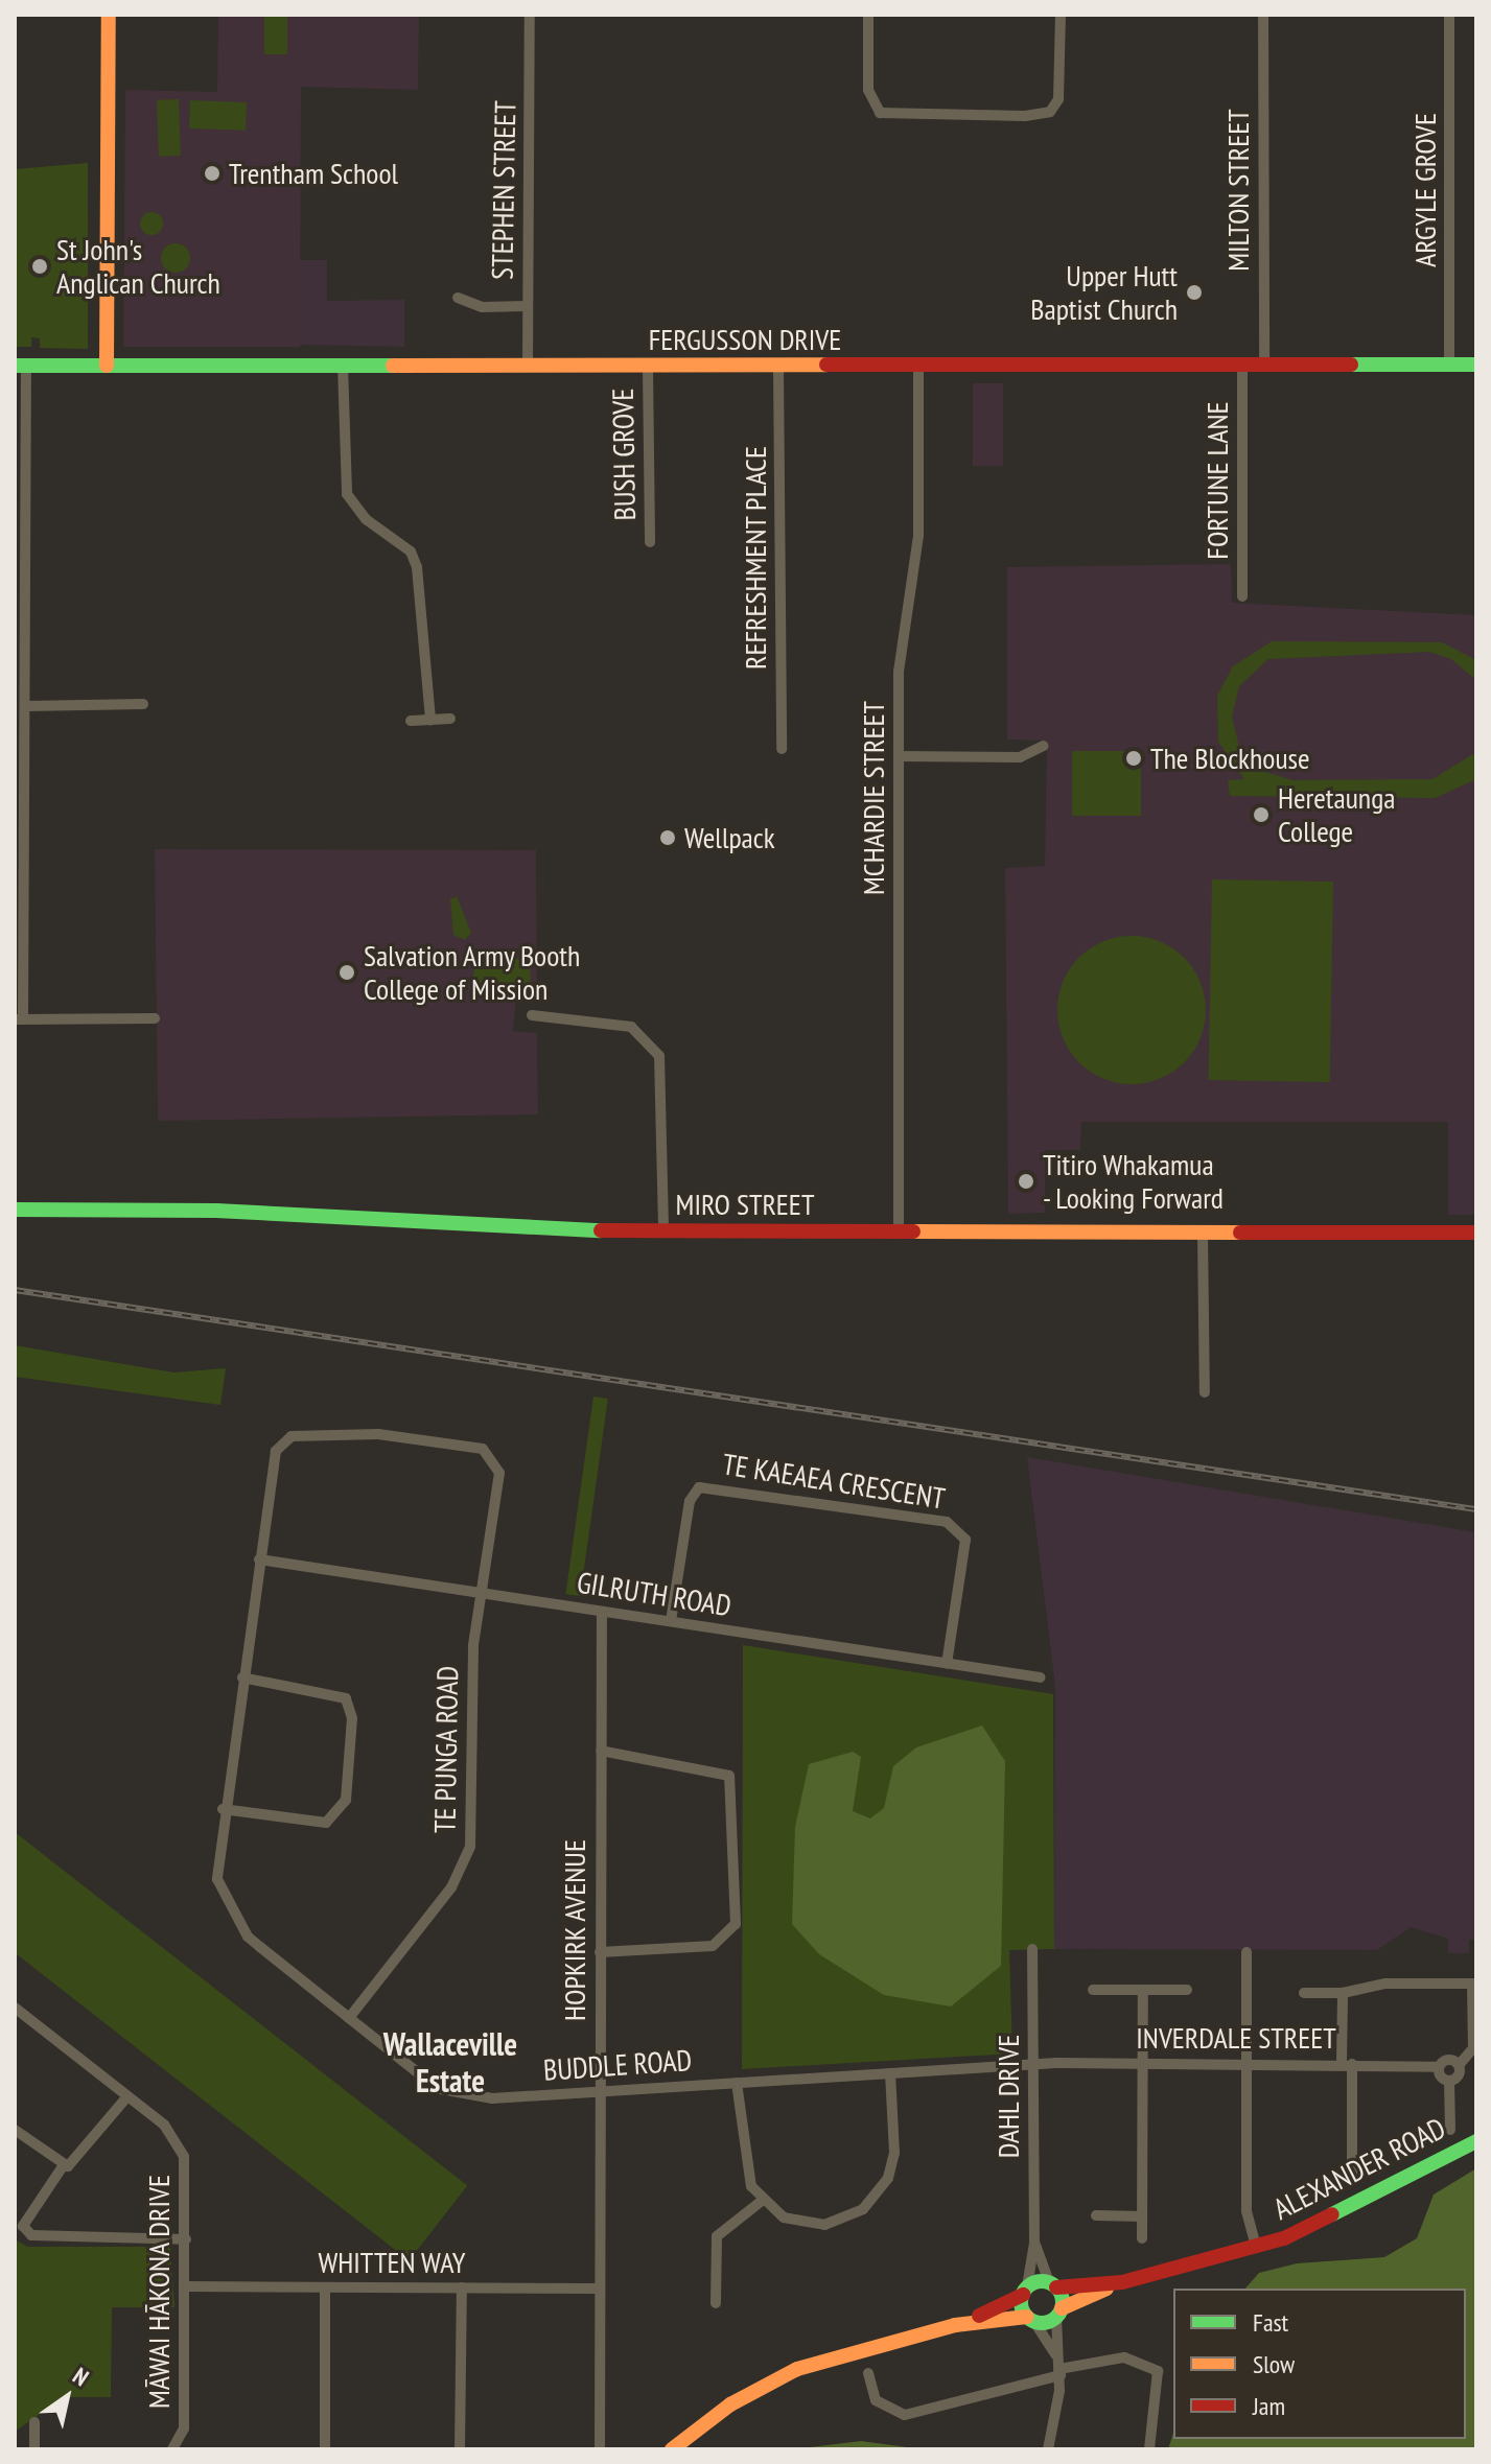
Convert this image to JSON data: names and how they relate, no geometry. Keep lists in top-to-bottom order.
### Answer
{
  "streets": {
    "street": [
      "STEPHEN STREET",
      "MILTON STREET",
      "ARGYLE GROVE",
      "FERGUSSON DRIVE",
      "BUSH GROVE",
      "FORTUNE LANE",
      "REFRESHMENT PLACE",
      "MCHARDIE STREET",
      "MIRO STREET",
      "TE KAEAEA CRESCENT",
      "GILRUTH ROAD",
      "TE PUNGA ROAD",
      "HOPKIRK AVENUE",
      "INVERDALE STREET",
      "BUDDLE ROAD",
      "DAHL DRIVE",
      "ALEXANDER ROAD",
      "WHITTEN WAY",
      "MĀWAI HĀKONA DRIVE"
    ]
  },
  "crossings": [
    ["STEPHEN STREET", "FERGUSSON DRIVE"],
    ["MILTON STREET", "FERGUSSON DRIVE"],
    ["ARGYLE GROVE", "FERGUSSON DRIVE"],
    ["FERGUSSON DRIVE", "BUSH GROVE"],
    ["FERGUSSON DRIVE", "FORTUNE LANE"],
    ["FERGUSSON DRIVE", "REFRESHMENT PLACE"],
    ["FERGUSSON DRIVE", "MCHARDIE STREET"],
    ["MCHARDIE STREET", "MIRO STREET"],
    ["TE KAEAEA CRESCENT", "GILRUTH ROAD"],
    ["GILRUTH ROAD", "TE PUNGA ROAD"],
    ["GILRUTH ROAD", "HOPKIRK AVENUE"],
    ["GILRUTH ROAD", "BUDDLE ROAD"],
    ["TE PUNGA ROAD", "BUDDLE ROAD"],
    ["HOPKIRK AVENUE", "BUDDLE ROAD"],
    ["HOPKIRK AVENUE", "WHITTEN WAY"],
    ["INVERDALE STREET", "BUDDLE ROAD"],
    ["INVERDALE STREET", "DAHL DRIVE"],
    ["BUDDLE ROAD", "DAHL DRIVE"],
    ["DAHL DRIVE", "ALEXANDER ROAD"],
    ["WHITTEN WAY", "MĀWAI HĀKONA DRIVE"]
  ],
  "districts": ["Wallaceville Estate"],
  "places": [
    "Trentham School",
    "St John's Anglican Church",
    "Upper Hutt Baptist Church",
    "The Blockhouse",
    "Heretaunga College",
    "Wellpack",
    "Salvation Army Booth College of Mission",
    "Titiro Whakamua - Looking Forward"
  ],
  "legend": ["Fast", "Slow", "Jam"],
  "north": "top right"
}
